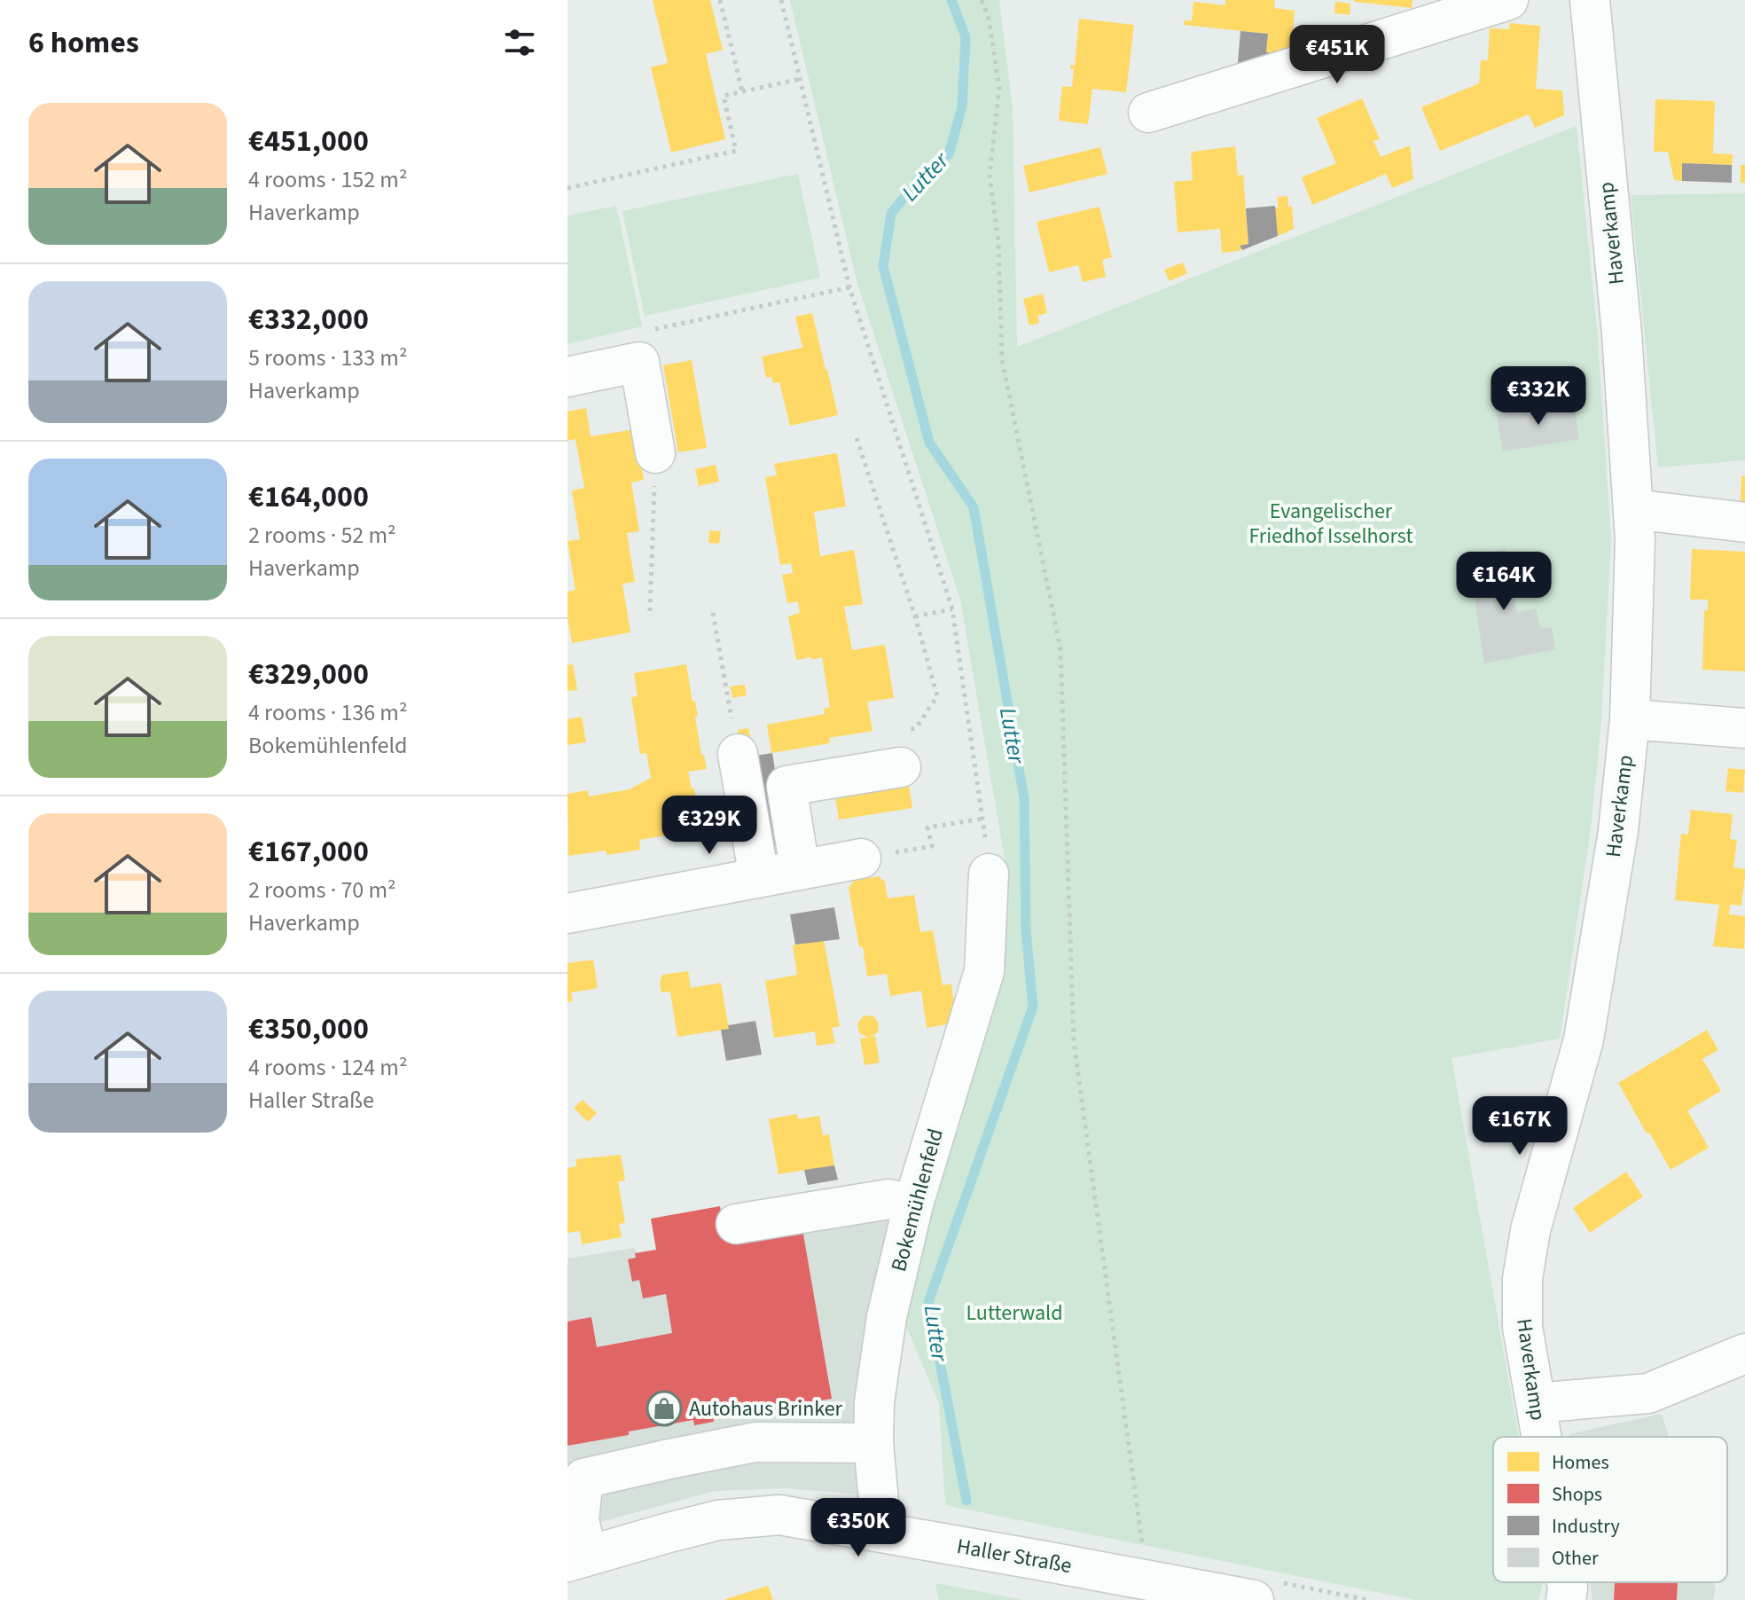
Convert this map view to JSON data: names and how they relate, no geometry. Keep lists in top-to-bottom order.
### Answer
{
  "streets": {
    "street": ["Haverkamp", "Bokemühlenfeld", "Haller Straße"]
  },
  "crossings": [
    ["Bokemühlenfeld", "Haller Straße"]
  ],
  "water": ["Lutter"],
  "parks": ["Evangelischer Friedhof Isselhorst", "Lutterwald"],
  "places": {
    "shop": ["Autohaus Brinker"]
  },
  "legend": [
    "Homes",
    "Shops",
    "Industry",
    "Other"
  ],
  "page": {
    "heading": "6 homes",
    "price": [
      "€451K",
      "€332K",
      "€164K",
      "€329K",
      "€167K",
      "€350K"
    ],
    "list": [
      {
        "name": "€451,000",
        "note": "4 rooms · 152 m² · Haverkamp"
      },
      {
        "name": "€332,000",
        "note": "5 rooms · 133 m² · Haverkamp"
      },
      {
        "name": "€164,000",
        "note": "2 rooms · 52 m² · Haverkamp"
      },
      {
        "name": "€329,000",
        "note": "4 rooms · 136 m² · Bokemühlenfeld"
      },
      {
        "name": "€167,000",
        "note": "2 rooms · 70 m² · Haverkamp"
      },
      {
        "name": "€350,000",
        "note": "4 rooms · 124 m² · Haller Straße"
      }
    ]
  }
}
